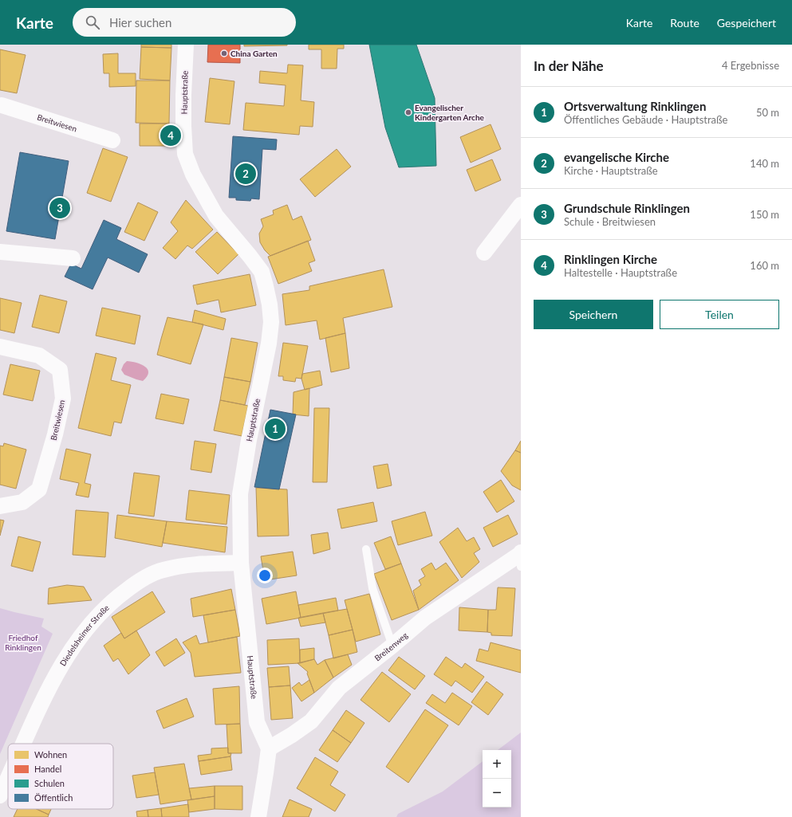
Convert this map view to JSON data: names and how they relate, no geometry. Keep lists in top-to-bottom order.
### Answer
{
  "streets": {
    "street": [
      "Hauptstraße",
      "Breitwiesen",
      "Diedelsheimer Straße",
      "Breitenweg"
    ]
  },
  "crossings": [
    ["Hauptstraße", "Diedelsheimer Straße"],
    ["Hauptstraße", "Breitenweg"]
  ],
  "parks": ["Friedhof Rinklingen"],
  "places": ["China Garten", "Evangelischer Kindergarten Arche"],
  "legend": [
    "Wohnen",
    "Handel",
    "Schulen",
    "Öffentlich"
  ],
  "page": {
    "header": "Karte",
    "search": "Hier suchen",
    "nav": ["Karte", "Route", "Gespeichert"],
    "heading": ["In der Nähe", "4 Ergebnisse"],
    "list": [
      {
        "mark": "1",
        "name": "Ortsverwaltung Rinklingen",
        "note": "Öffentliches Gebäude · Hauptstraße",
        "value": "50 m"
      },
      {
        "mark": "2",
        "name": "evangelische Kirche",
        "note": "Kirche · Hauptstraße",
        "value": "140 m"
      },
      {
        "mark": "3",
        "name": "Grundschule Rinklingen",
        "note": "Schule · Breitwiesen",
        "value": "150 m"
      },
      {
        "mark": "4",
        "name": "Rinklingen Kirche",
        "note": "Haltestelle · Hauptstraße",
        "value": "160 m"
      }
    ],
    "pins": [
      "4",
      "2",
      "3",
      "1"
    ],
    "buttons": ["Speichern", "Teilen"],
    "map_buttons": ["+", "−"]
  }
}
